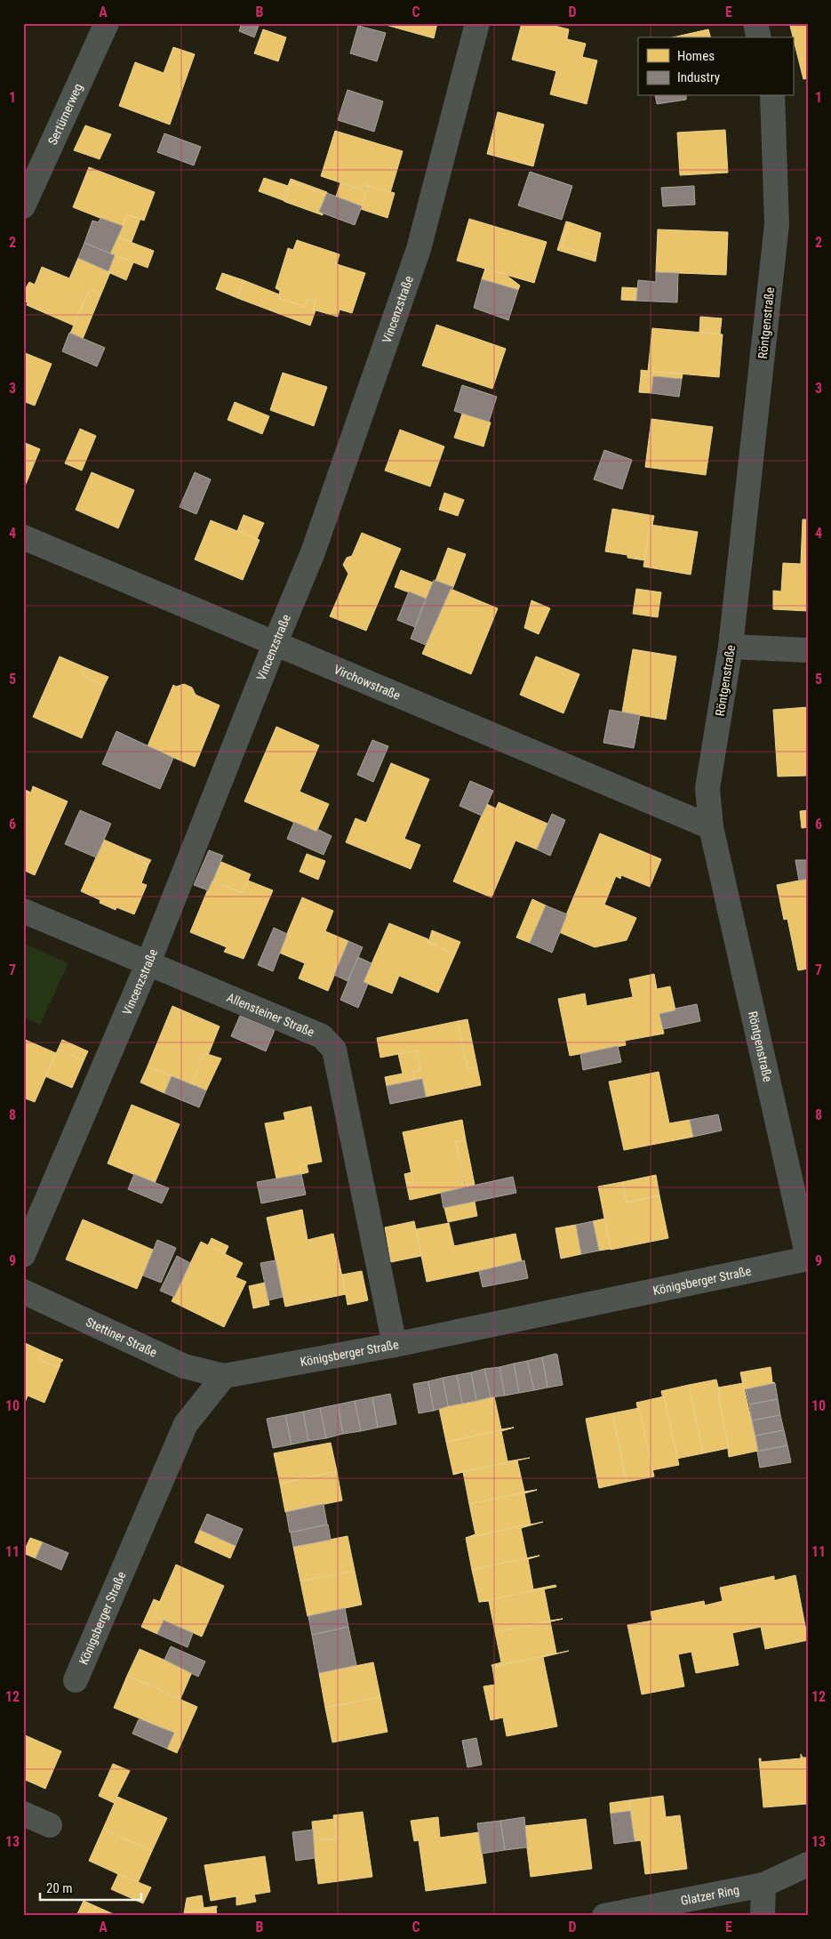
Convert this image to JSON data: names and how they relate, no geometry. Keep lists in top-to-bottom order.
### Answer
{
  "streets": {
    "street": [
      "Sertürnerweg",
      "Vincenzstraße",
      "Röntgenstraße",
      "Virchowstraße",
      "Allensteiner Straße",
      "Königsberger Straße",
      "Stettiner Straße",
      "Glatzer Ring"
    ]
  },
  "crossings": [
    ["Vincenzstraße", "Virchowstraße"],
    ["Vincenzstraße", "Allensteiner Straße"],
    ["Röntgenstraße", "Virchowstraße"],
    ["Röntgenstraße", "Königsberger Straße"],
    ["Allensteiner Straße", "Königsberger Straße"],
    ["Königsberger Straße", "Stettiner Straße"]
  ],
  "legend": ["Homes", "Industry"],
  "scale_bar": "20 m",
  "grid": {
    "columns": [
      "A",
      "B",
      "C",
      "D",
      "E"
    ],
    "rows": [
      "1",
      "2",
      "3",
      "4",
      "5",
      "6",
      "7",
      "8",
      "9",
      "10",
      "11",
      "12",
      "13"
    ]
  }
}
